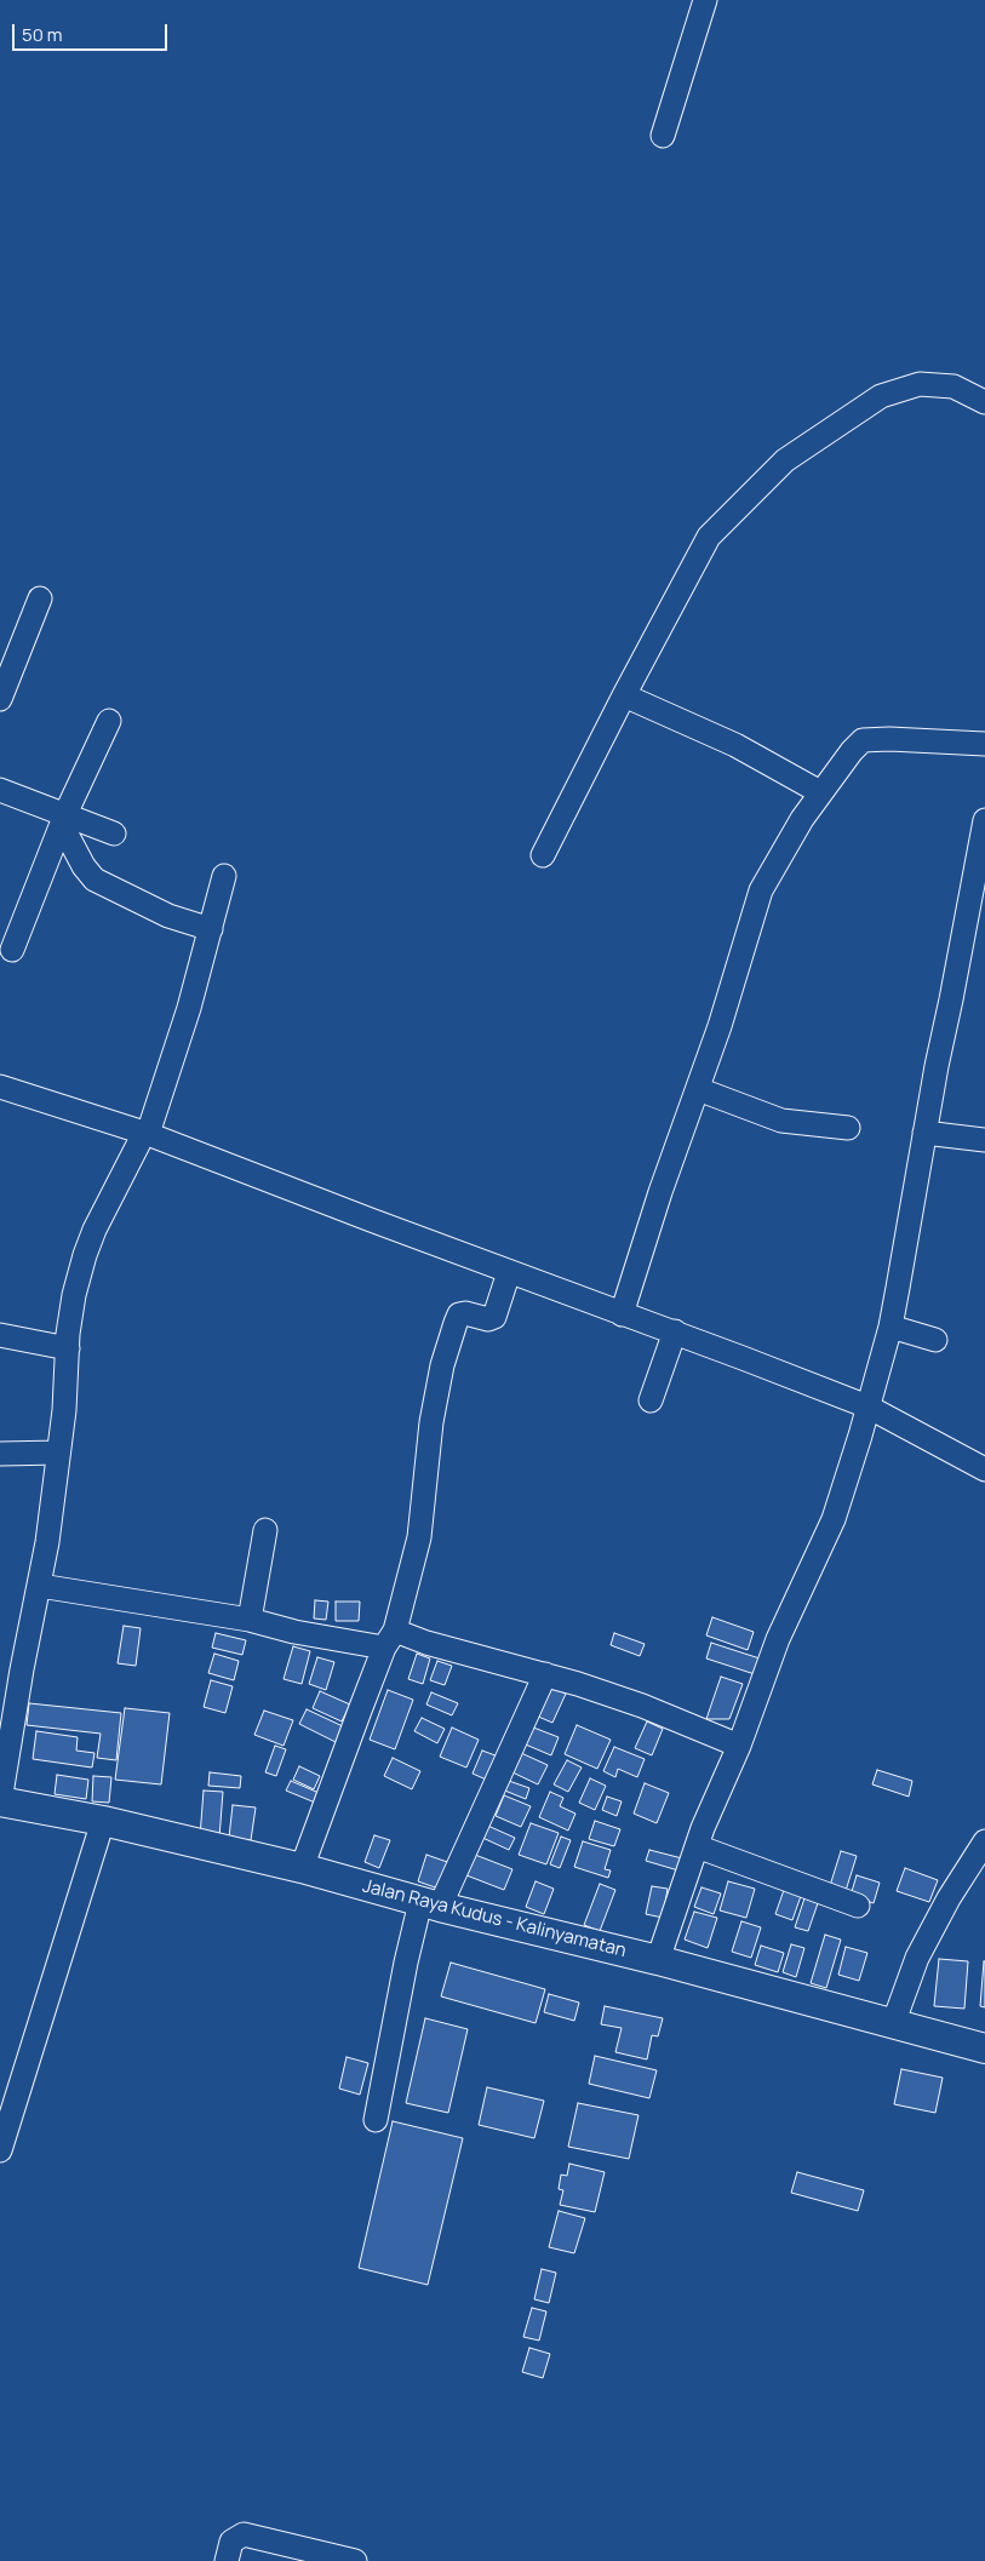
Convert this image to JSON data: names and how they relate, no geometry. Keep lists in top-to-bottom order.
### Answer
{
  "streets": {
    "main road": ["Jalan Raya Kudus - Kalinyamatan"]
  },
  "scale_bar": "50 m"
}
